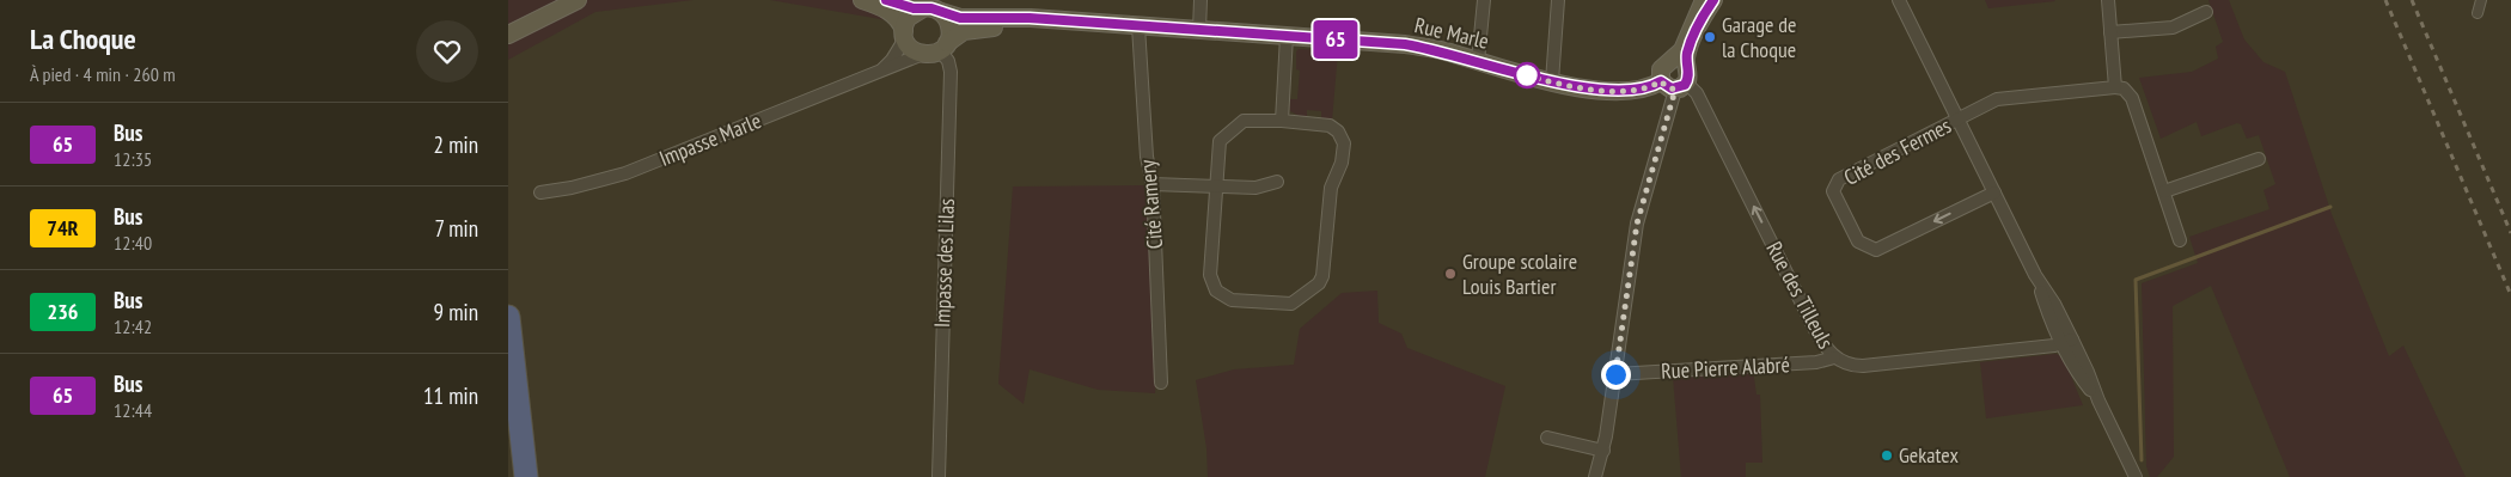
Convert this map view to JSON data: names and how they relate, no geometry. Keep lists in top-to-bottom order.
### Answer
{
  "streets": {
    "main road": ["Rue Marle"],
    "street": [
      "Impasse Marle",
      "Cité des Fermes",
      "Cité Ramery",
      "Impasse des Lilas",
      "Rue des Tilleuls",
      "Rue Pierre Alabré"
    ]
  },
  "crossings": [
    ["Rue Marle", "Impasse Marle"],
    ["Rue Marle", "Cité Ramery"],
    ["Rue Marle", "Impasse des Lilas"],
    ["Rue Marle", "Rue des Tilleuls"],
    ["Impasse Marle", "Impasse des Lilas"],
    ["Rue des Tilleuls", "Rue Pierre Alabré"]
  ],
  "one_way": ["Rue des Tilleuls"],
  "places": ["Garage de la Choque", "Groupe scolaire Louis Bartier", "Gekatex"],
  "lines": ["bus line 65"],
  "page": {
    "heading": ["La Choque", "À pied · 4 min · 260 m"],
    "on_map": "65",
    "list": [
      {
        "mark": "65",
        "name": "Bus",
        "note": "12:35",
        "value": "2 min"
      },
      {
        "mark": "74R",
        "name": "Bus",
        "note": "12:40",
        "value": "7 min"
      },
      {
        "mark": "236",
        "name": "Bus",
        "note": "12:42",
        "value": "9 min"
      },
      {
        "mark": "65",
        "name": "Bus",
        "note": "12:44",
        "value": "11 min"
      }
    ]
  }
}
